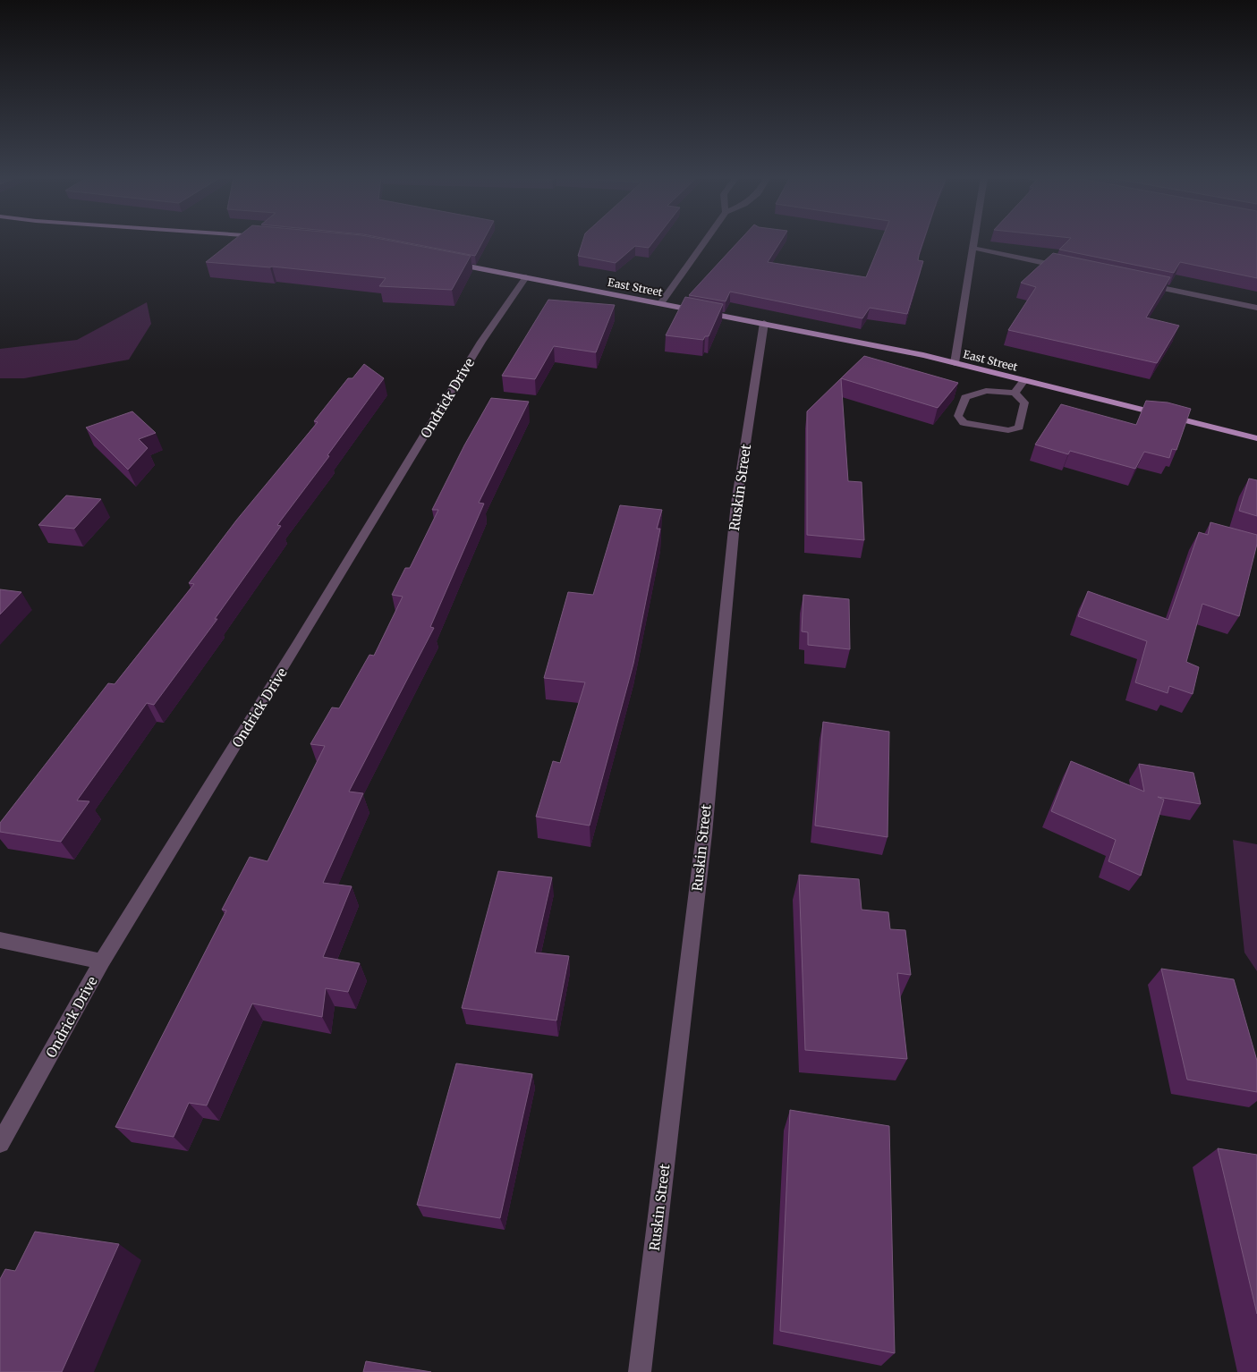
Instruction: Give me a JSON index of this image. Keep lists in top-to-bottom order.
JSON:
{
  "streets": {
    "main road": ["East Street"],
    "street": ["Ondrick Drive", "Ruskin Street"]
  },
  "crossings": [
    ["East Street", "Ondrick Drive"],
    ["East Street", "Ruskin Street"]
  ]
}
